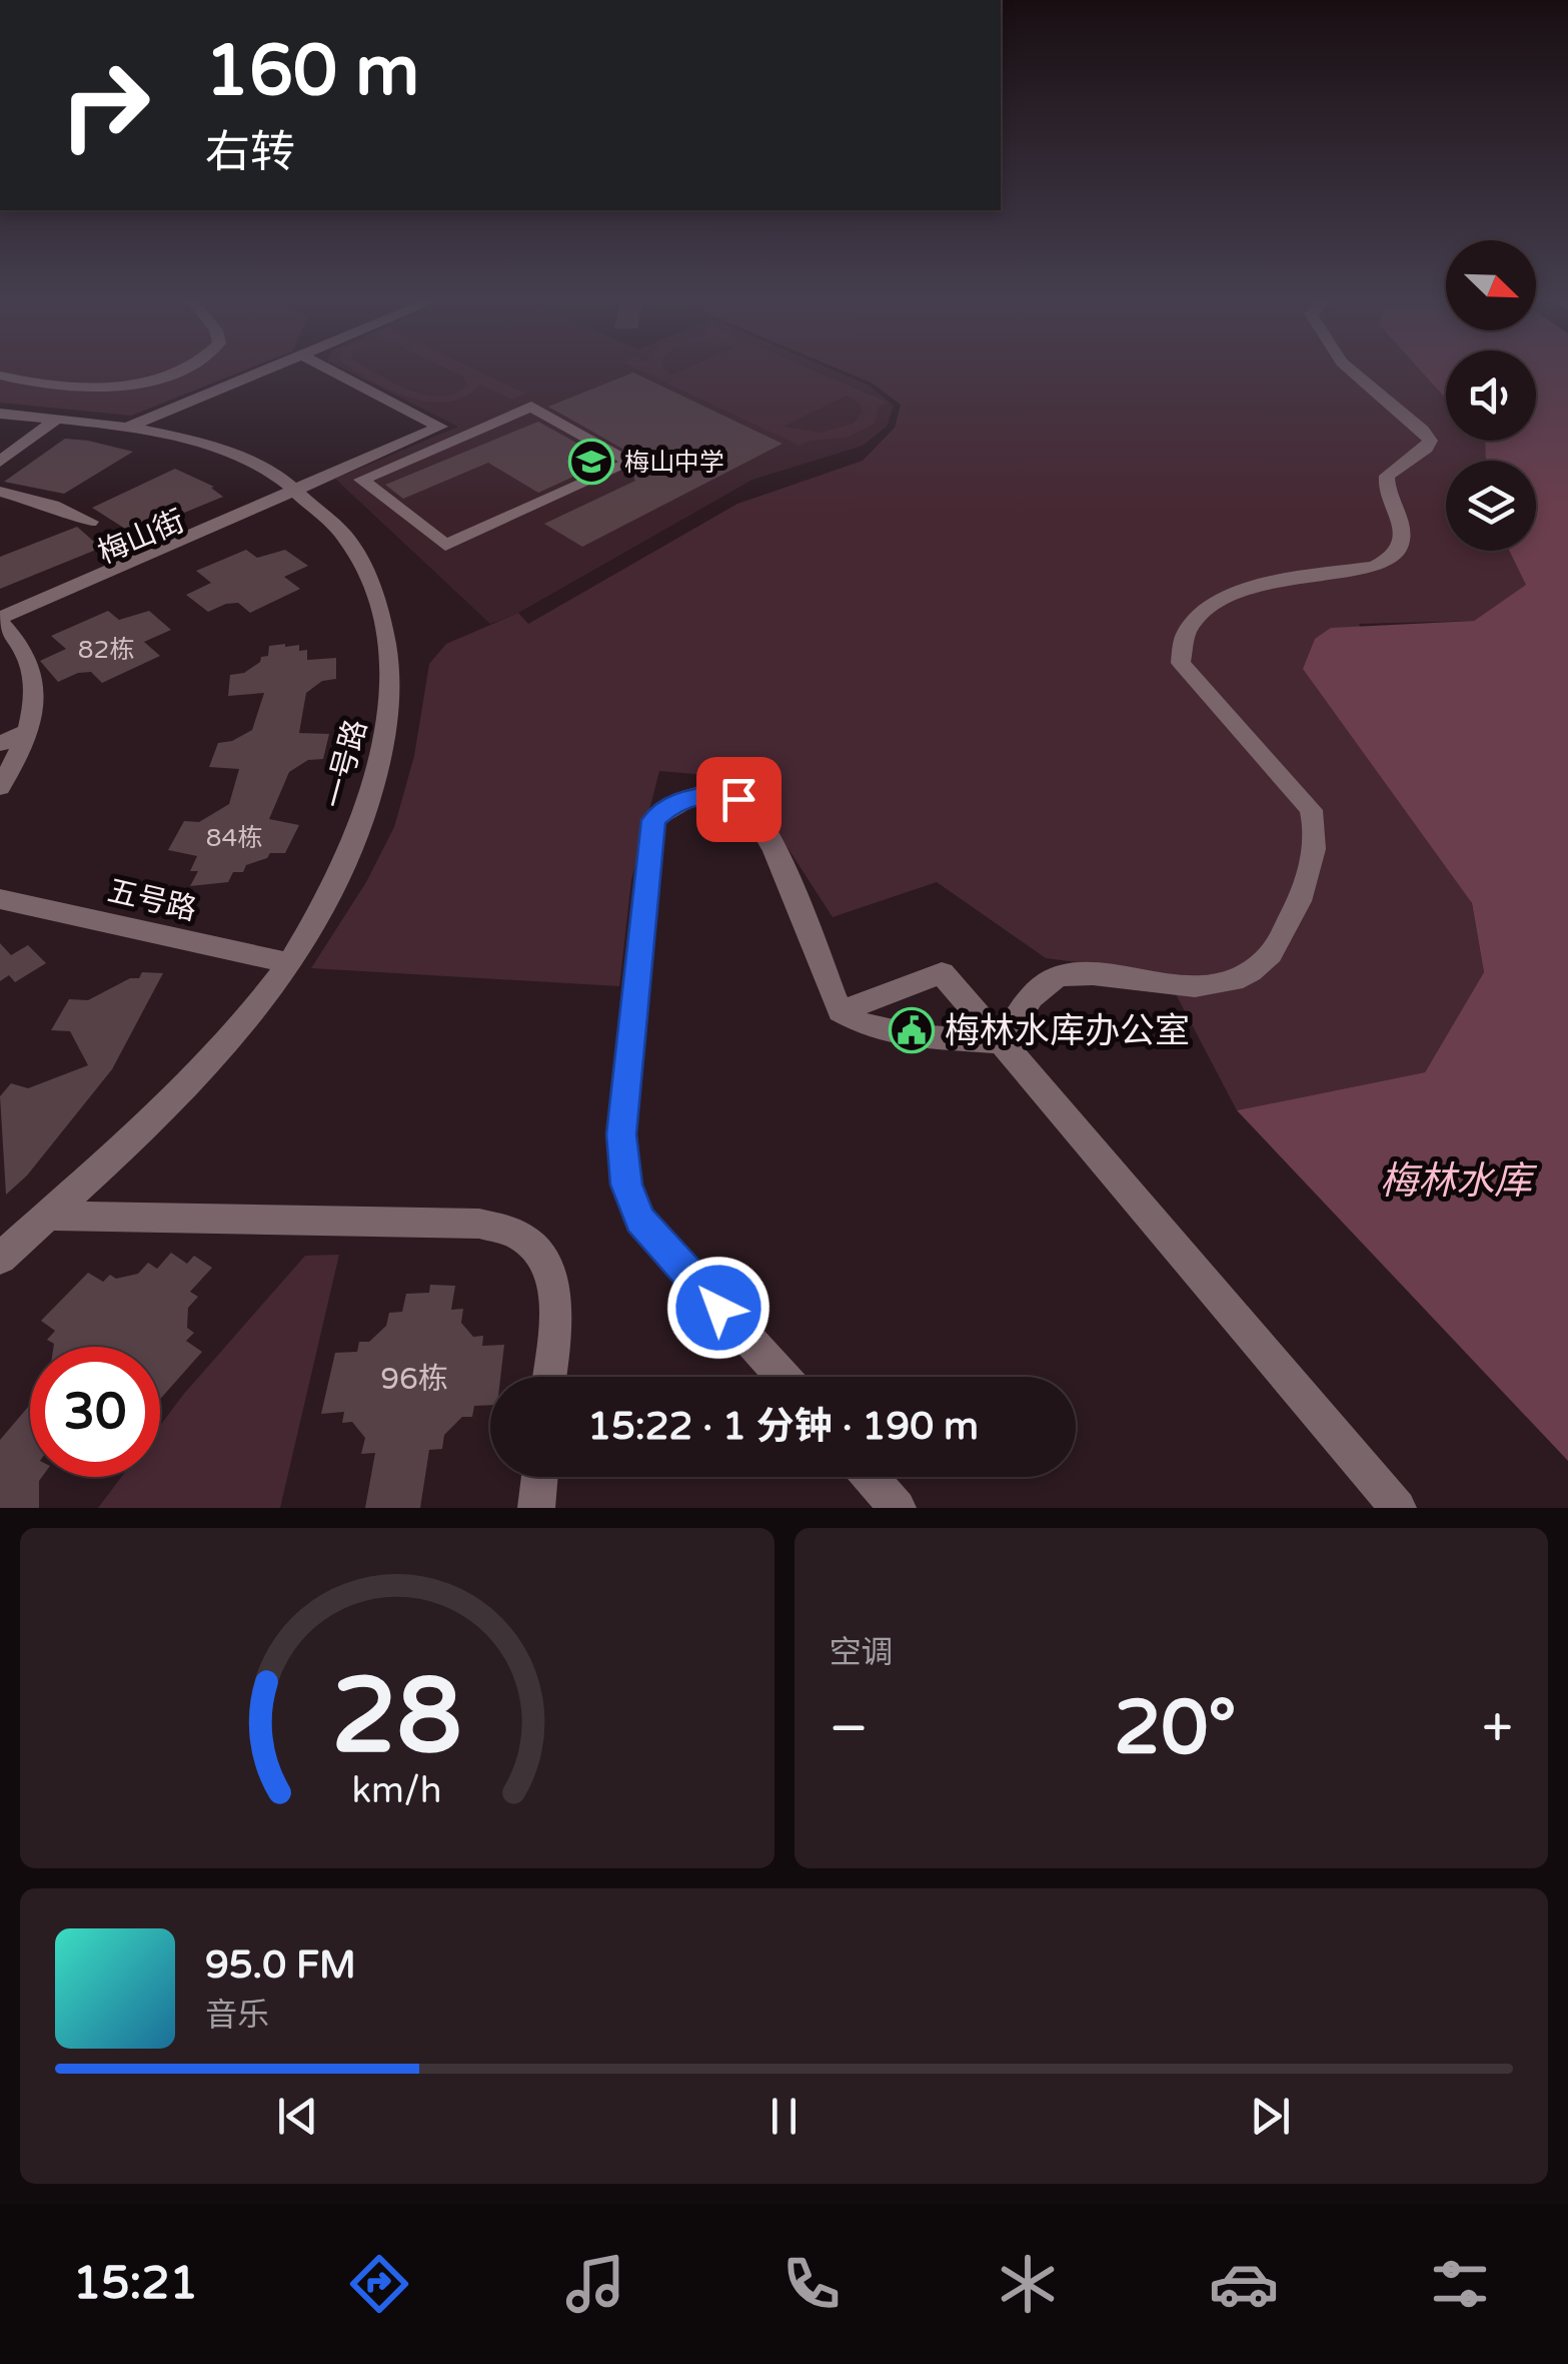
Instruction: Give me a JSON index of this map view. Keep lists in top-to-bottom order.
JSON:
{
  "streets": {
    "street": ["梅山街", "一号路", "五号路"]
  },
  "crossings": [
    ["梅山街", "一号路"],
    ["一号路", "五号路"]
  ],
  "water": ["梅林水库"],
  "places": {
    "school or university": ["梅山中学"],
    "public building": ["梅林水库办公室"]
  },
  "house_numbers": ["82栋", "84栋", "96栋"],
  "north": "bottom right",
  "page": {
    "turn": ["160 m", "右转"],
    "limit": "30",
    "trip": "15:22 · 1 分钟 · 190 m",
    "tile": "空调",
    "heat": ["−", "20°", "+"],
    "song": ["95.0 FM", "音乐"],
    "tabs": "15:21",
    "gauge": ["28", "km/h"]
  }
}
